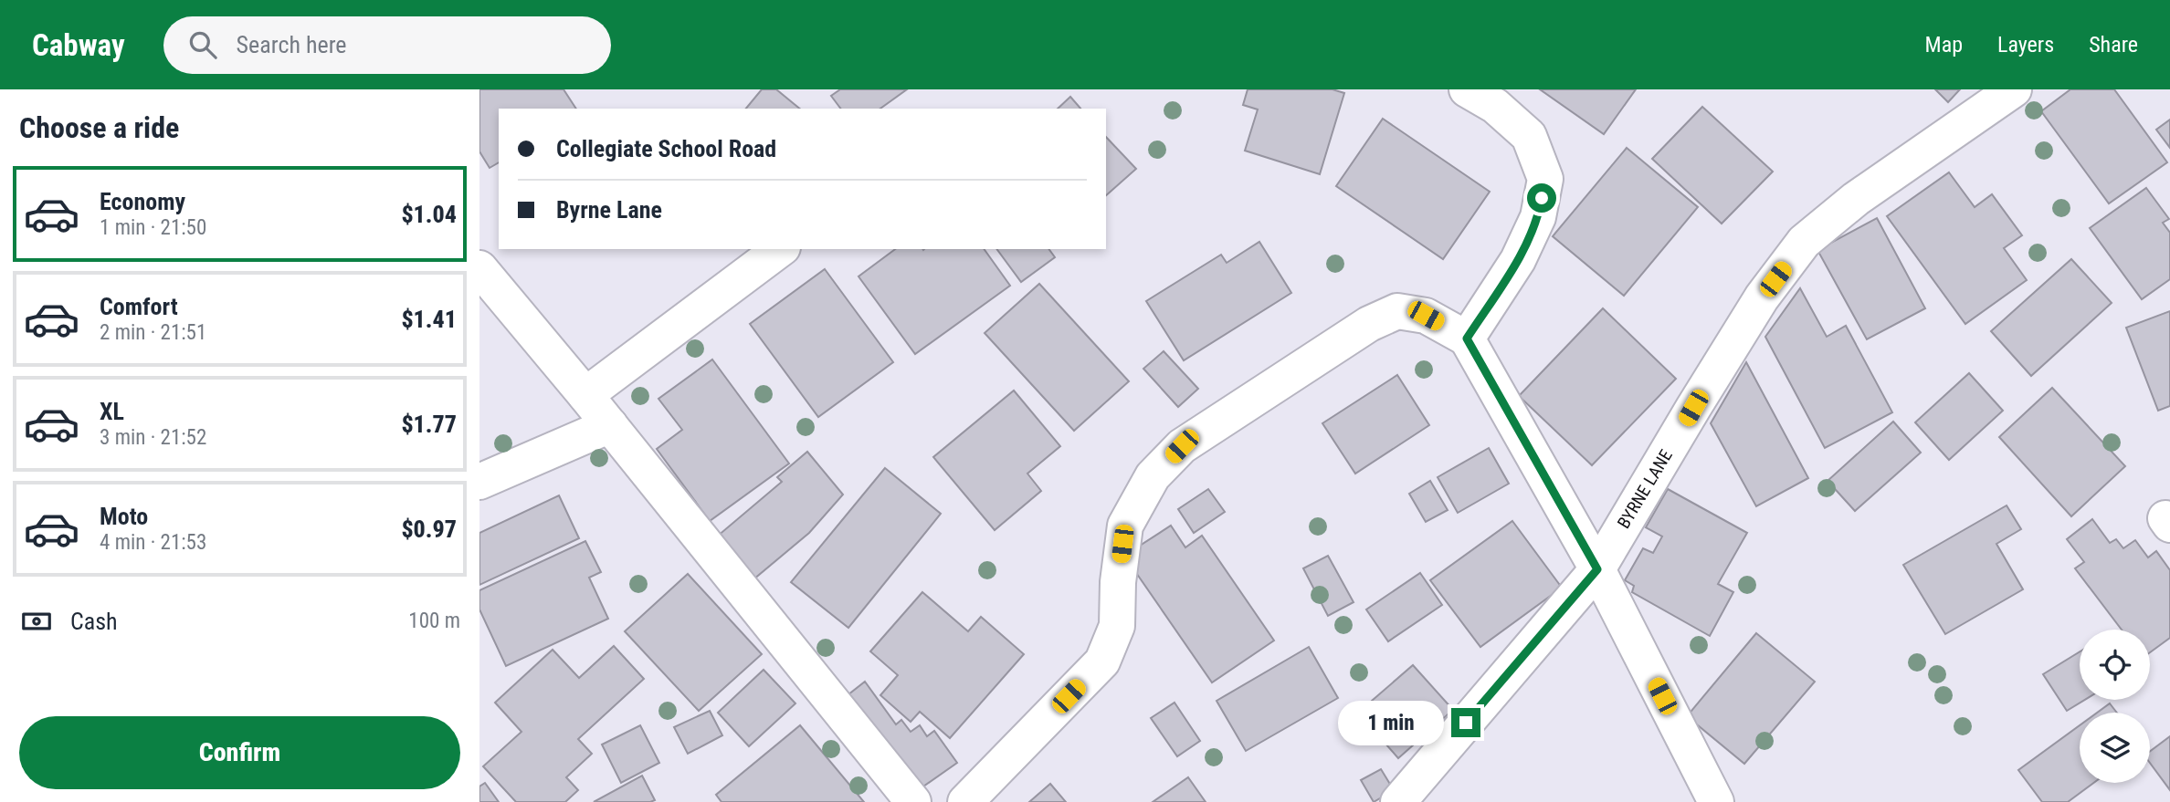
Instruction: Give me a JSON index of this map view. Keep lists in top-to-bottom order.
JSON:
{
  "streets": {
    "street": ["BYRNE LANE"]
  },
  "page": {
    "header": "Cabway",
    "search": "Search here",
    "nav": ["Map", "Layers", "Share"],
    "heading": "Choose a ride",
    "banner": ["Collegiate School Road", "Byrne Lane"],
    "list": [
      {
        "name": "Economy",
        "note": "1 min · 21:50",
        "value": "$1.04"
      },
      {
        "name": "Comfort",
        "note": "2 min · 21:51",
        "value": "$1.41"
      },
      {
        "name": "XL",
        "note": "3 min · 21:52",
        "value": "$1.77"
      },
      {
        "name": "Moto",
        "note": "4 min · 21:53",
        "value": "$0.97"
      }
    ],
    "pay": ["Cash", "100 m"],
    "bubble": "1 min",
    "buttons": "Confirm"
  }
}
